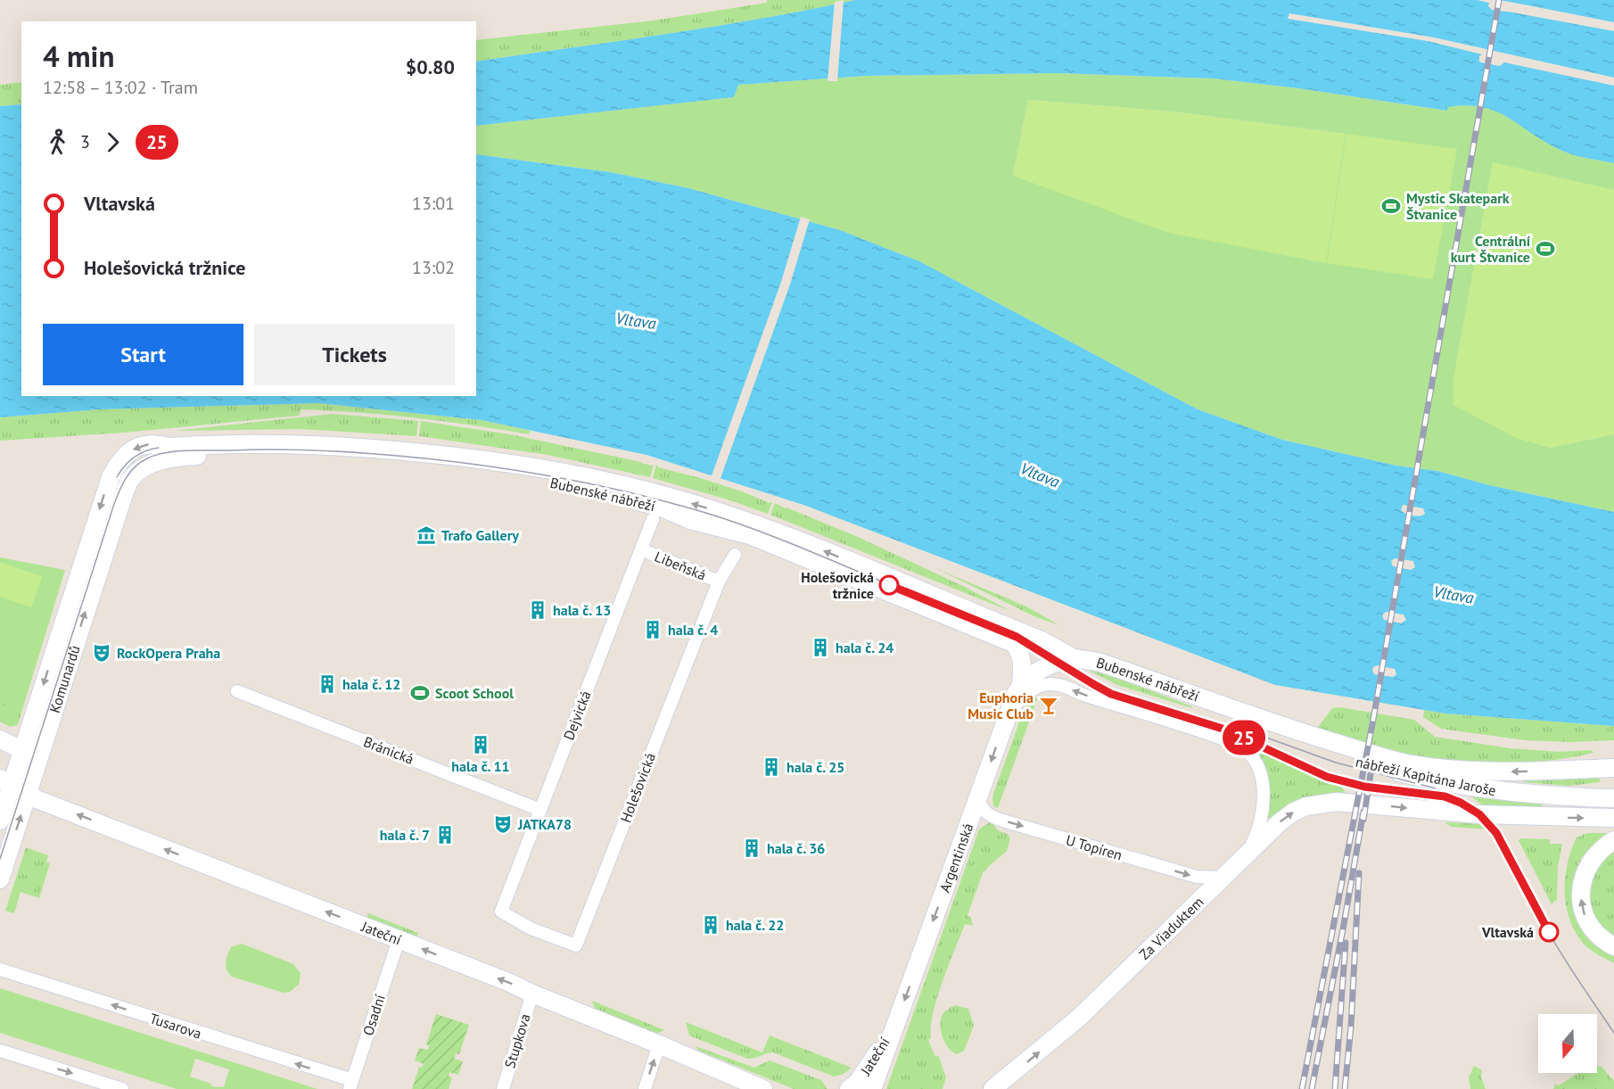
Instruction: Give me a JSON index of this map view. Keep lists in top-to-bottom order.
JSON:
{
  "streets": {
    "street": [
      "Bubenské nábřeží",
      "Libeňská",
      "Komunardů",
      "Dejvická",
      "Bránická",
      "nábřeží Kapitána Jaroše",
      "Holešovická",
      "U Topíren",
      "Argentinská",
      "Za Viaduktem",
      "Jateční",
      "Osadní",
      "Tusarova",
      "Stupkova"
    ]
  },
  "crossings": [
    ["Bubenské nábřeží", "Komunardů"],
    ["Bubenské nábřeží", "nábřeží Kapitána Jaroše"],
    ["Bubenské nábřeží", "Argentinská"],
    ["Libeňská", "Dejvická"],
    ["Libeňská", "Holešovická"],
    ["Komunardů", "Jateční"],
    ["Dejvická", "Bránická"],
    ["Dejvická", "Holešovická"],
    ["nábřeží Kapitána Jaroše", "Za Viaduktem"],
    ["U Topíren", "Argentinská"],
    ["U Topíren", "Za Viaduktem"],
    ["Argentinská", "Jateční"],
    ["Jateční", "Osadní"],
    ["Jateční", "Stupkova"],
    ["Osadní", "Tusarova"]
  ],
  "one_way": [
    "U Topíren",
    "Argentinská",
    "Za Viaduktem",
    "Jateční"
  ],
  "water": ["Vltava"],
  "places": {
    "sports": ["Mystic Skatepark Štvanice", "Centrální kurt Štvanice", "Scoot School"],
    "museum": ["Trafo Gallery"],
    "other": ["Holešovická tržnice", "Vltavská"],
    "building": [
      "hala č. 13",
      "hala č. 4",
      "hala č. 24",
      "hala č. 12",
      "hala č. 11",
      "hala č. 25",
      "hala č. 7",
      "hala č. 36",
      "hala č. 22"
    ],
    "theatre": ["RockOpera Praha", "JATKA78"],
    "bar": ["Euphoria Music Club"]
  },
  "lines": ["tram line 25"],
  "north": "bottom",
  "page": {
    "on_map": "25",
    "heading": ["4 min", "12:58 – 13:02 · Tram", "$0.80"],
    "legs": ["3", "25"],
    "list": [
      {
        "name": "Vltavská",
        "value": "13:01"
      },
      {
        "name": "Holešovická tržnice",
        "value": "13:02"
      }
    ],
    "buttons": ["Start", "Tickets"]
  }
}
